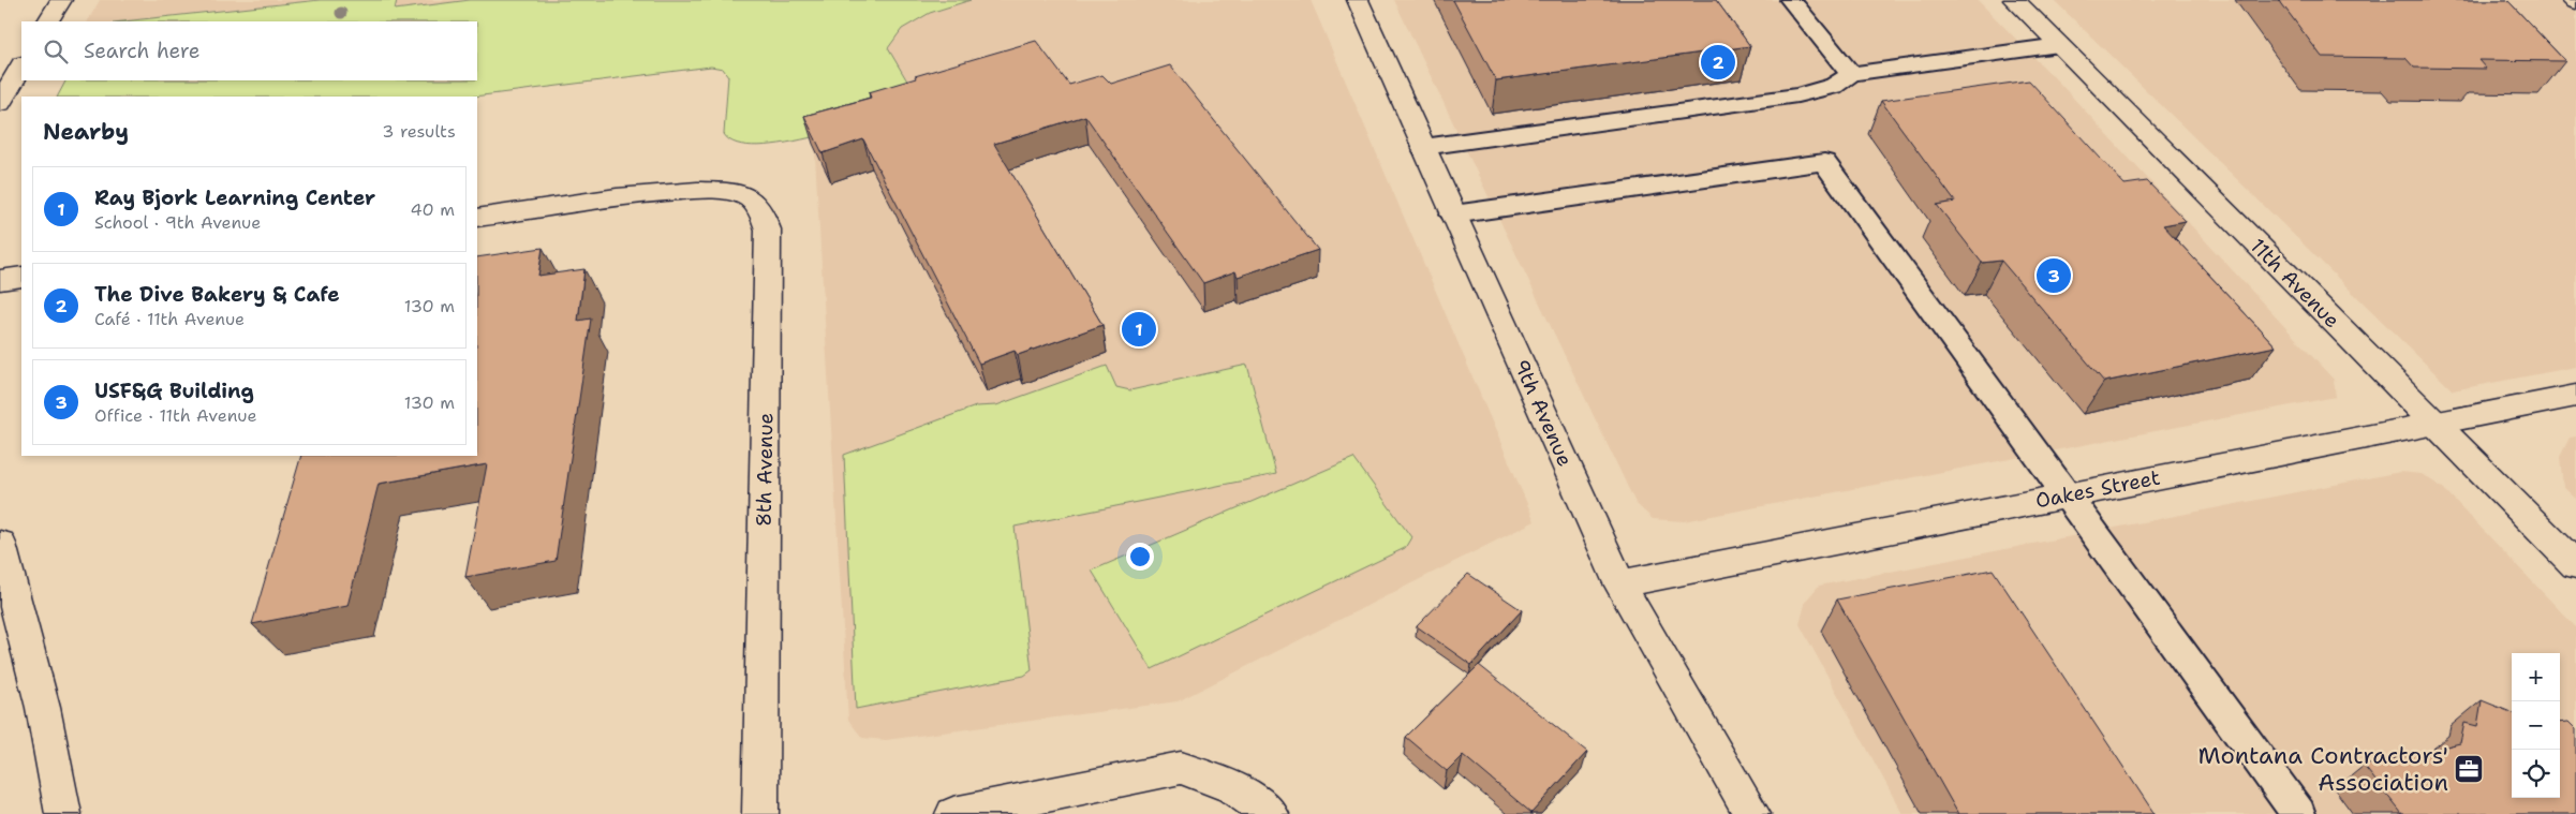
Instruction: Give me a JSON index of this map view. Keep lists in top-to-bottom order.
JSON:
{
  "streets": {
    "main road": [
      "11th Avenue",
      "9th Avenue",
      "8th Avenue",
      "Oakes Street"
    ]
  },
  "crossings": [
    ["11th Avenue", "Oakes Street"],
    ["9th Avenue", "Oakes Street"]
  ],
  "places": {
    "office": ["Montana Contractors' Association"]
  },
  "page": {
    "search": "Search here",
    "pins": ["2", "3", "1"],
    "heading": ["Nearby", "3 results"],
    "list": [
      {
        "mark": "1",
        "name": "Ray Bjork Learning Center",
        "note": "School · 9th Avenue",
        "value": "40 m"
      },
      {
        "mark": "2",
        "name": "The Dive Bakery & Cafe",
        "note": "Café · 11th Avenue",
        "value": "130 m"
      },
      {
        "mark": "3",
        "name": "USF&G Building",
        "note": "Office · 11th Avenue",
        "value": "130 m"
      }
    ],
    "map_buttons": ["+", "−"]
  }
}
